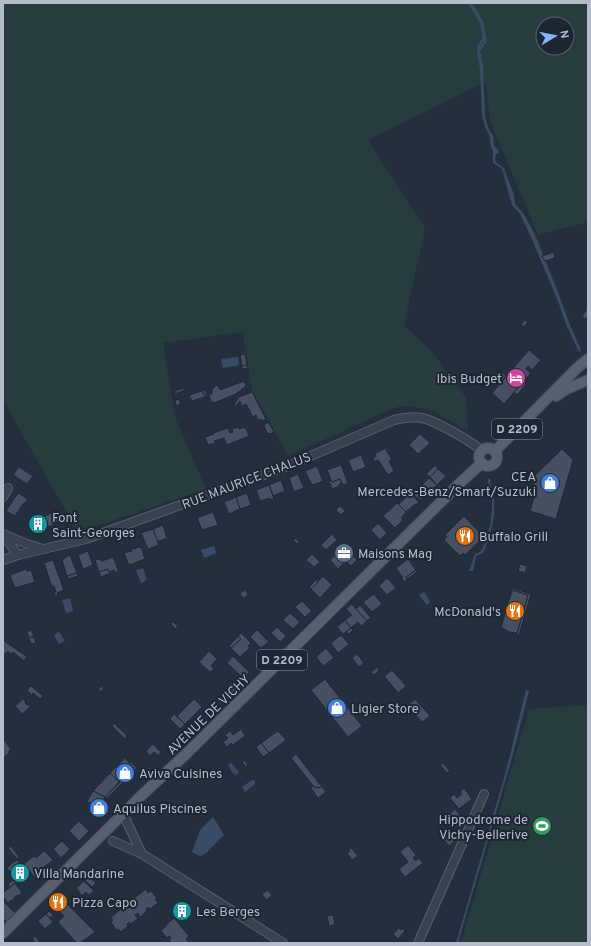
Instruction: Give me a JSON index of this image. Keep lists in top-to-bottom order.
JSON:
{
  "streets": {
    "main road": ["D 2209", "AVENUE DE VICHY"],
    "street": ["RUE MAURICE CHALUS"]
  },
  "crossings": [
    ["D 2209", "RUE MAURICE CHALUS"],
    ["D 2209", "AVENUE DE VICHY"],
    ["RUE MAURICE CHALUS", "AVENUE DE VICHY"]
  ],
  "places": {
    "hotel": ["Ibis Budget"],
    "shop": [
      "CEA Mercedes-Benz/Smart/Suzuki",
      "Ligier Store",
      "Aviva Cuisines",
      "Aquilus Piscines"
    ],
    "building": ["Font Saint-Georges", "Villa Mandarine", "Les Berges"],
    "restaurant": ["Buffalo Grill", "McDonald's", "Pizza Capo"],
    "office": ["Maisons Mag"],
    "sports": ["Hippodrome de Vichy-Bellerive"]
  },
  "north": "right"
}
